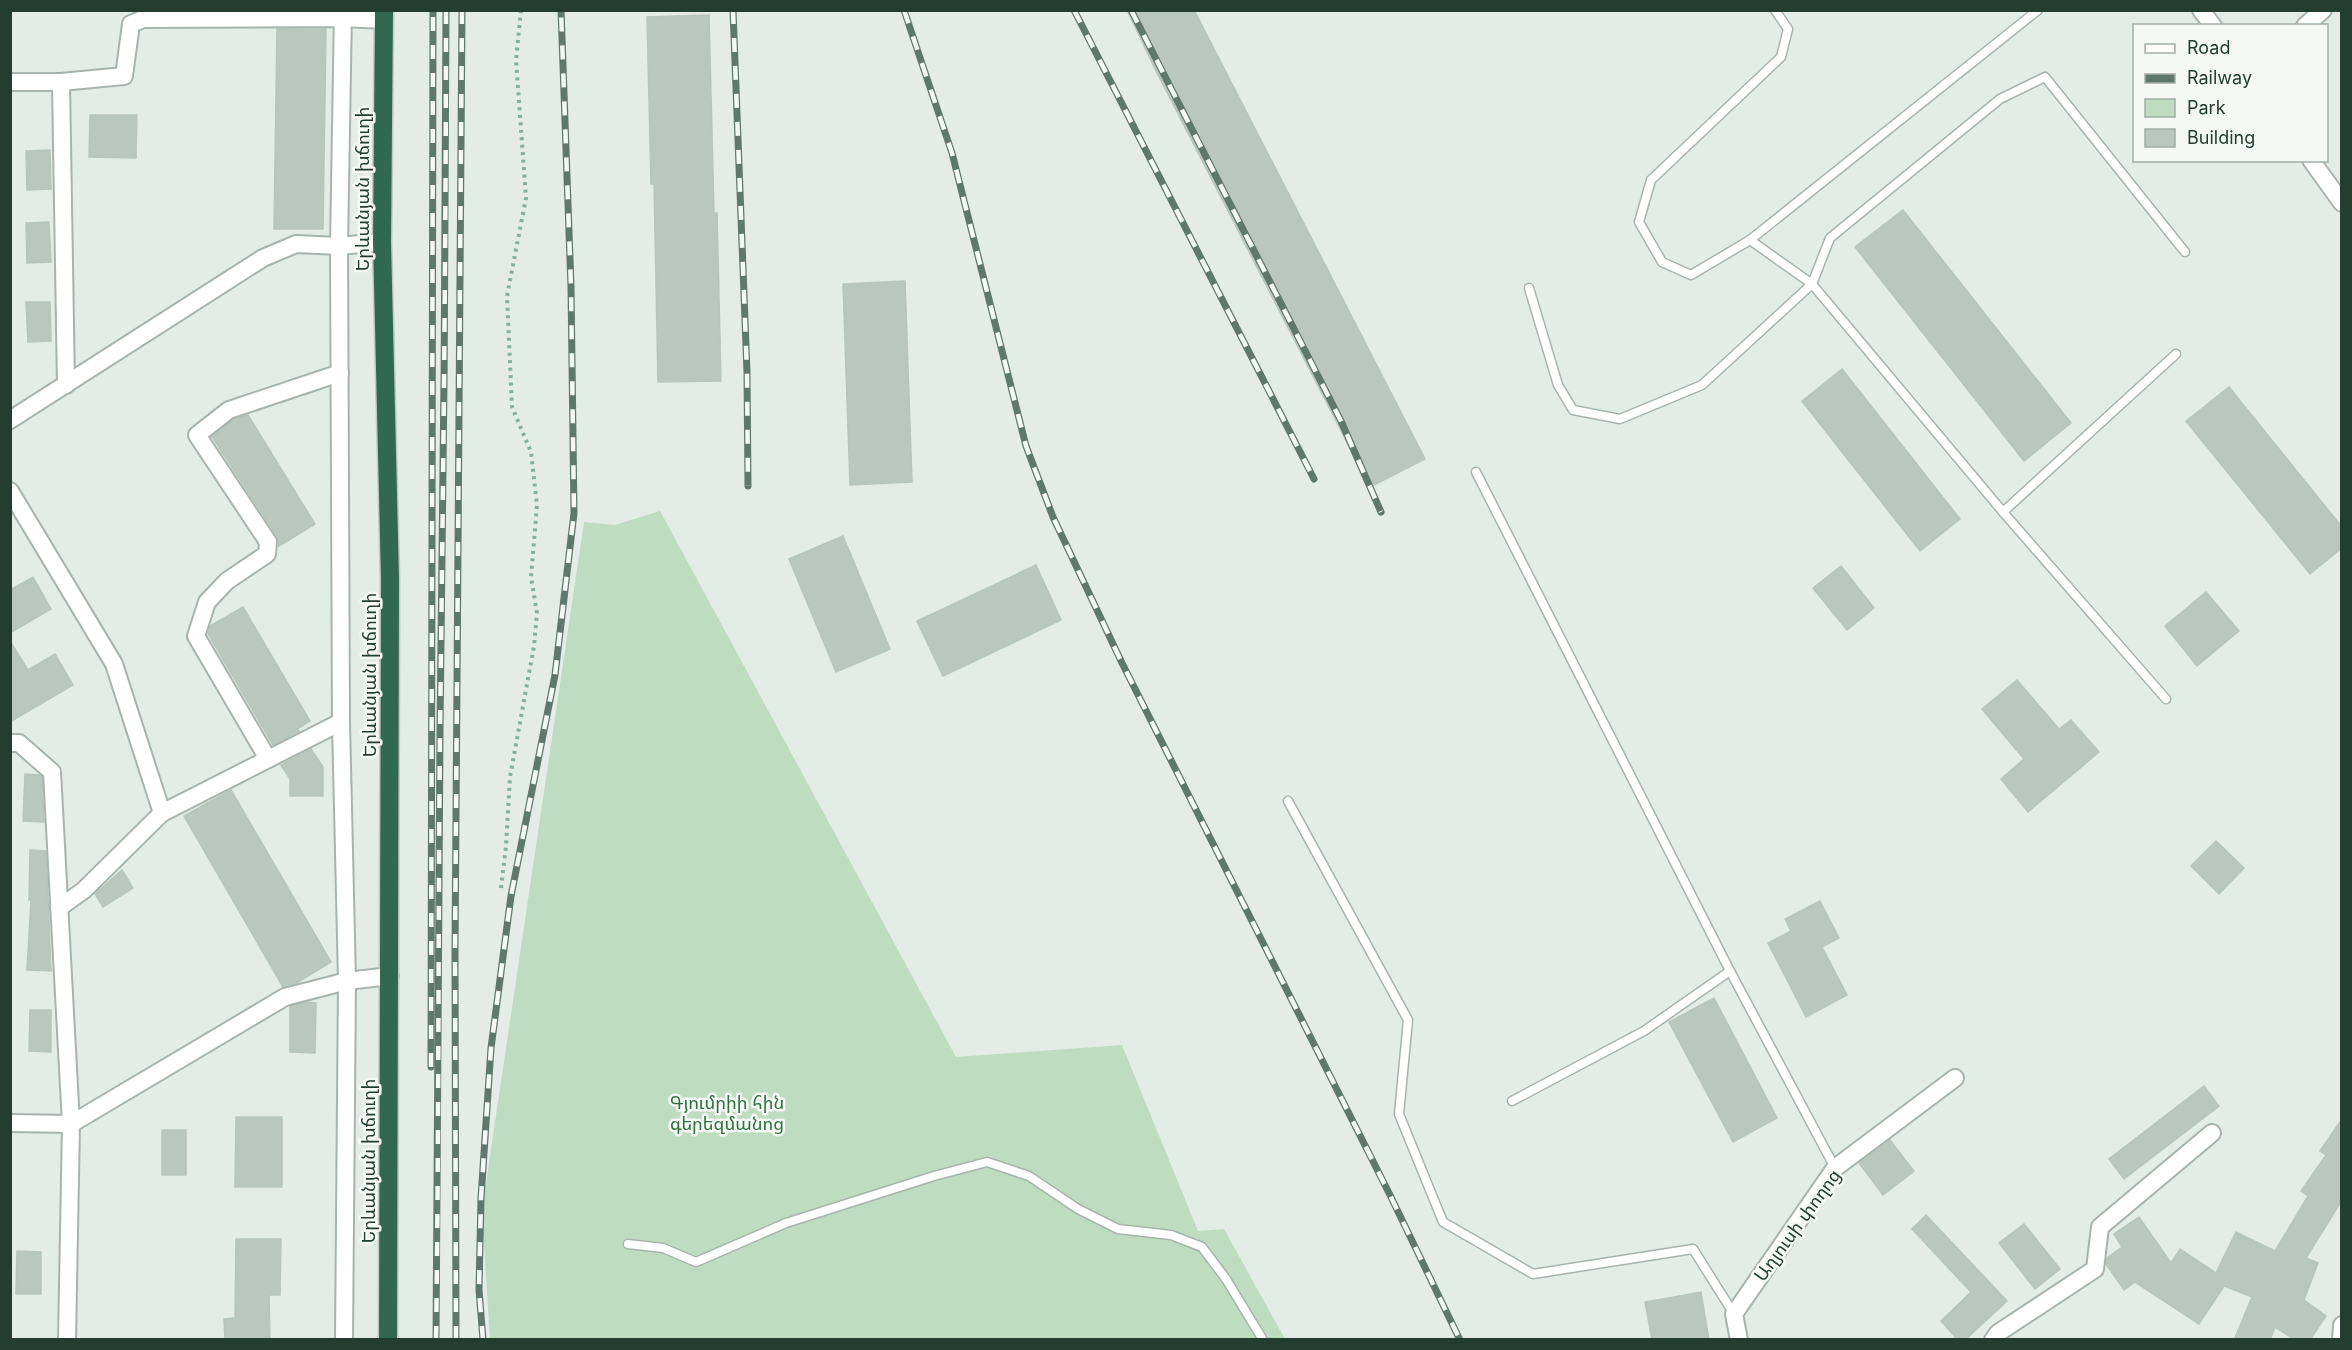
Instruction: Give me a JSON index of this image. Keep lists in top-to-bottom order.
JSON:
{
  "streets": {
    "highway": ["Երևանյան խճուղի"],
    "street": ["Աղյուսի փողոց"]
  },
  "parks": ["Գյումրիի հին գերեզմանոց"],
  "legend": [
    "Road",
    "Railway",
    "Park",
    "Building"
  ]
}
